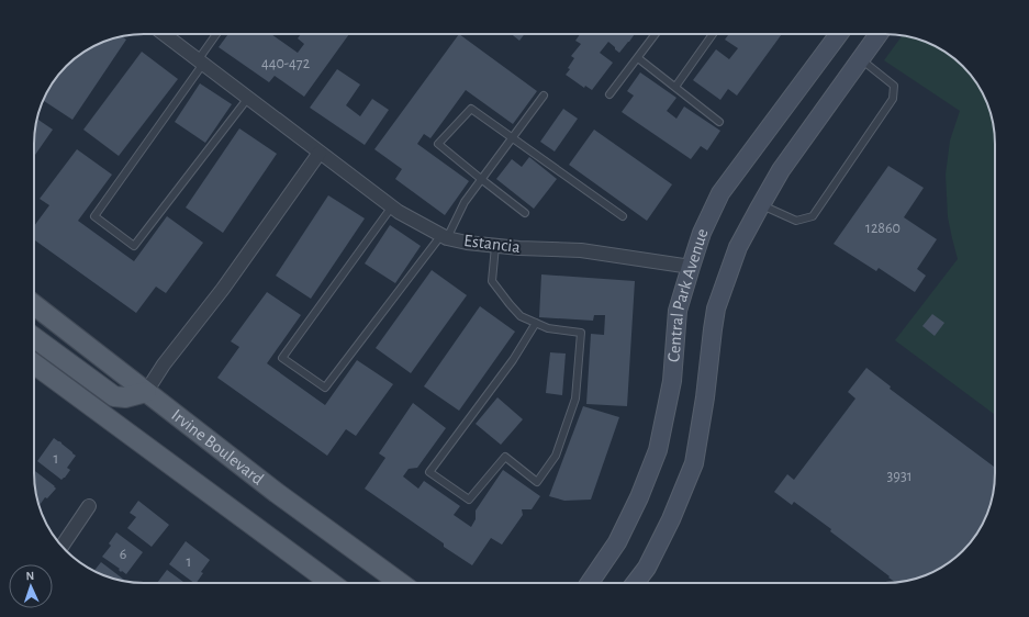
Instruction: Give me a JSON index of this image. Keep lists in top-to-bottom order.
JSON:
{
  "streets": {
    "main road": ["Irvine Boulevard"],
    "street": ["Estancia", "Central Park Avenue"]
  },
  "crossings": [
    ["Estancia", "Central Park Avenue"]
  ],
  "house_numbers": [
    "440-472",
    "12860",
    "1",
    "3931",
    "6",
    "1"
  ],
  "north": "top"
}
